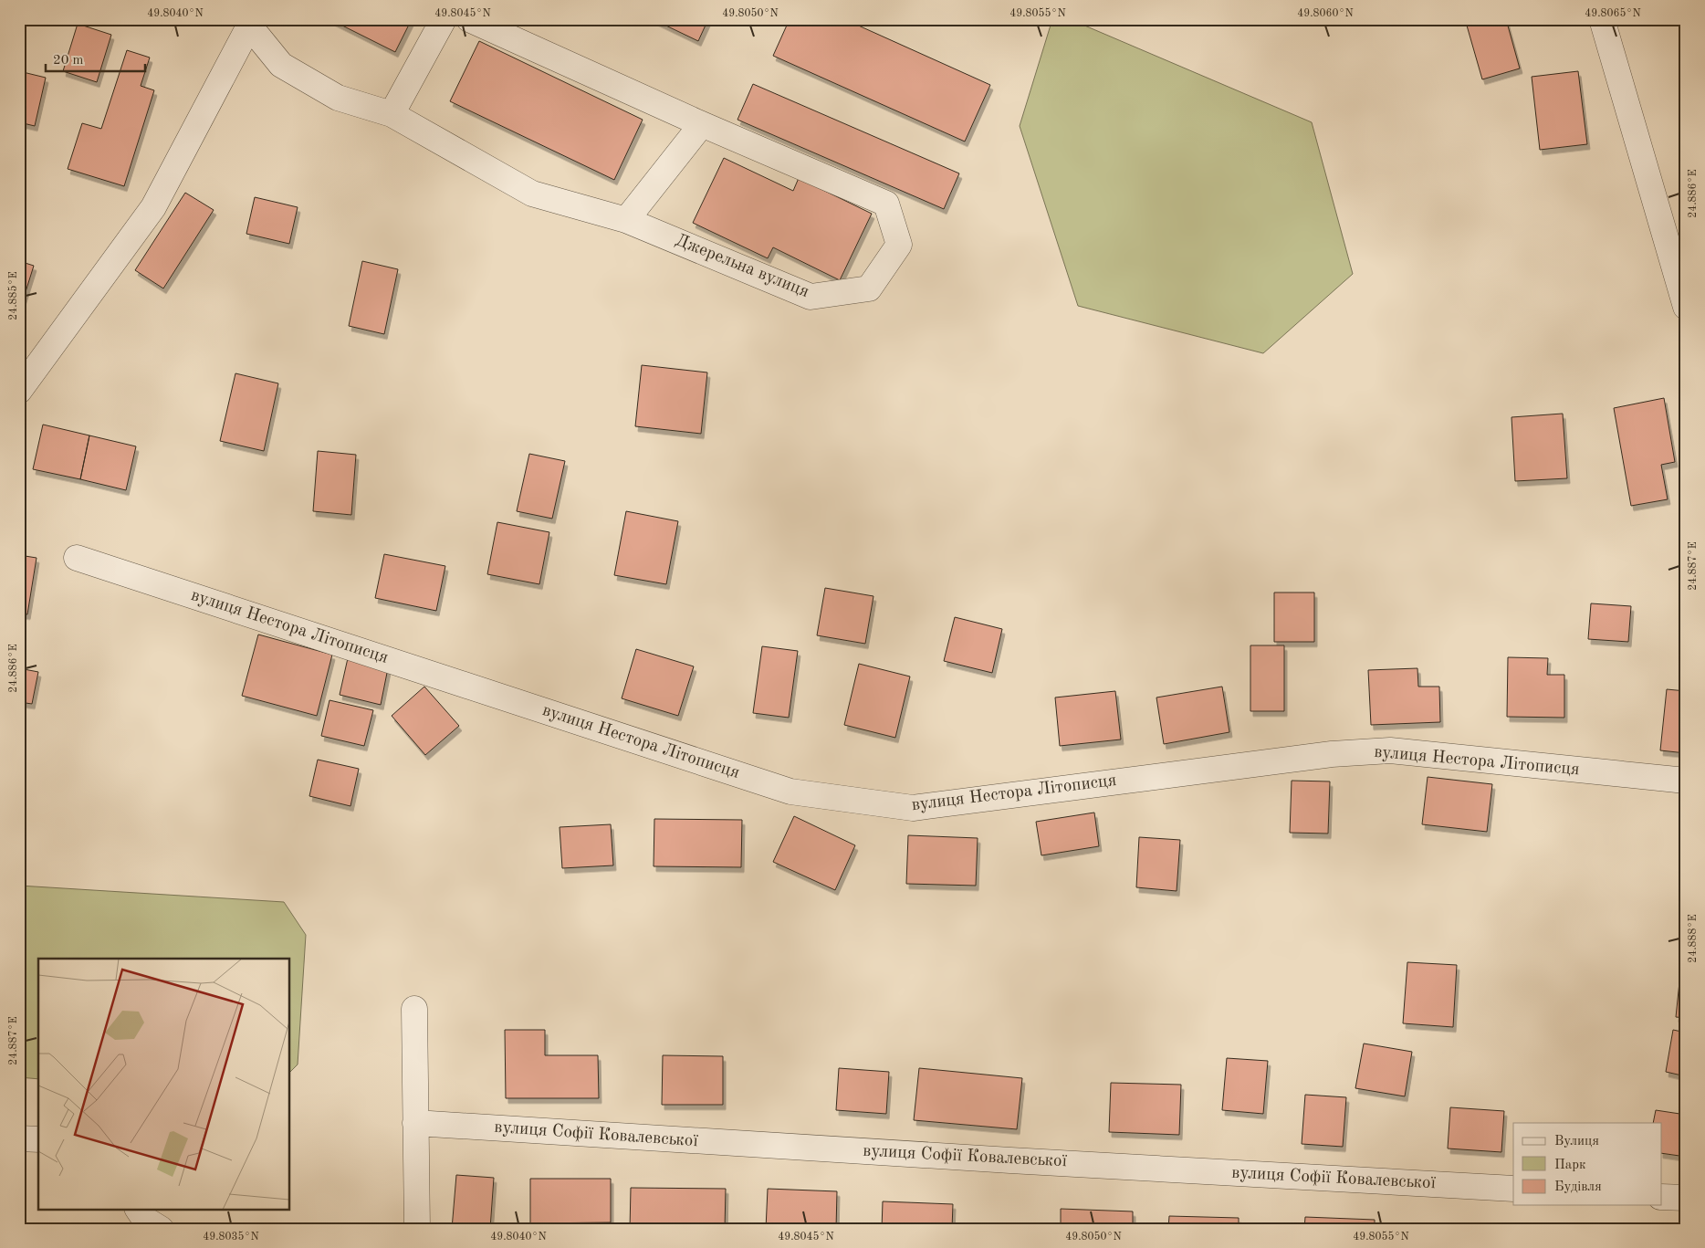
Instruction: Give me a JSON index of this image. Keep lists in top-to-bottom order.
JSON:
{
  "streets": {
    "street": ["Джерельна вулиця", "вулиця Нестора Літописця", "вулиця Софії Ковалевської"]
  },
  "legend": ["Вулиця", "Парк", "Будівля"],
  "scale_bar": "20 m",
  "coordinates": [
    "49.8040°N",
    "49.8045°N",
    "49.8050°N",
    "49.8055°N",
    "49.8060°N",
    "49.8065°N",
    "24.886°E",
    "24.885°E",
    "24.887°E",
    "24.888°E",
    "49.8035°N"
  ]
}
